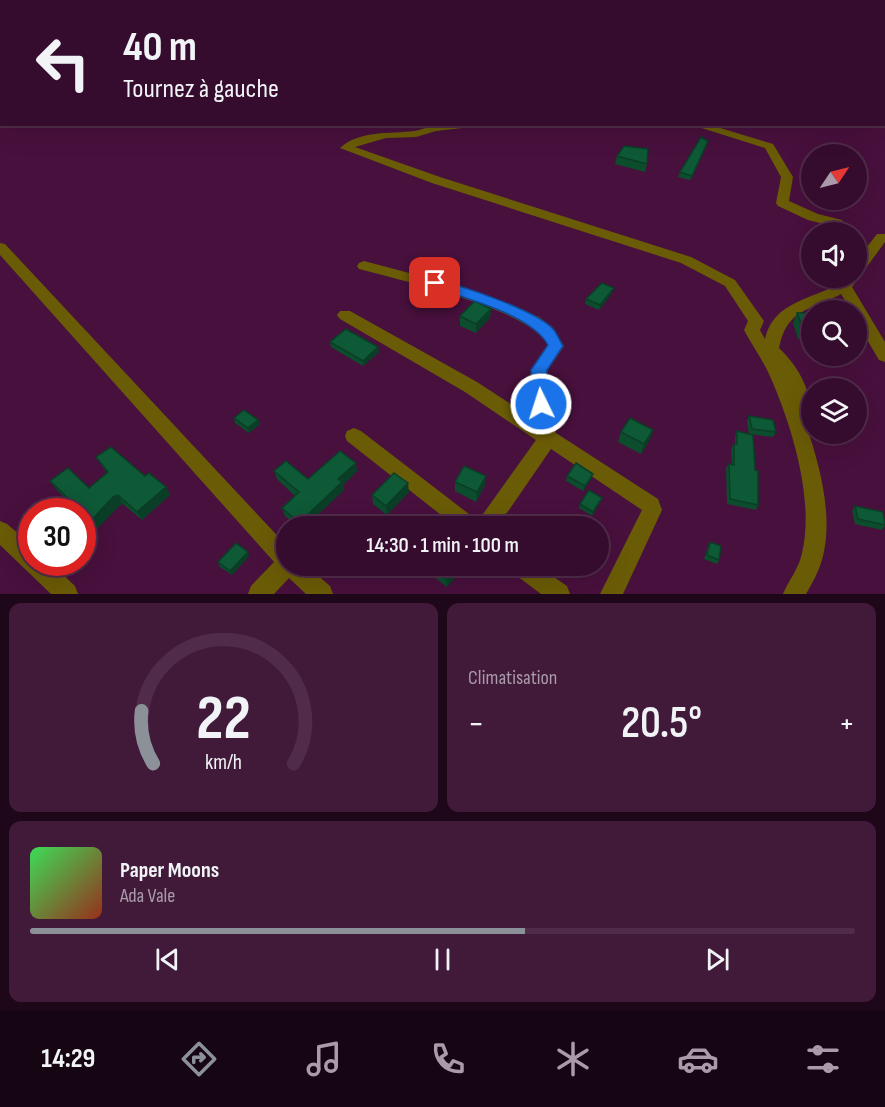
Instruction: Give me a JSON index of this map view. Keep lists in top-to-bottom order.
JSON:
{
  "north": "top right",
  "page": {
    "turn": ["40 m", "Tournez à gauche"],
    "limit": "30",
    "trip": "14:30 · 1 min · 100 m",
    "tile": "Climatisation",
    "heat": ["−", "20.5°", "+"],
    "song": ["Paper Moons", "Ada Vale"],
    "tabs": "14:29",
    "gauge": ["22", "km/h"]
  }
}
